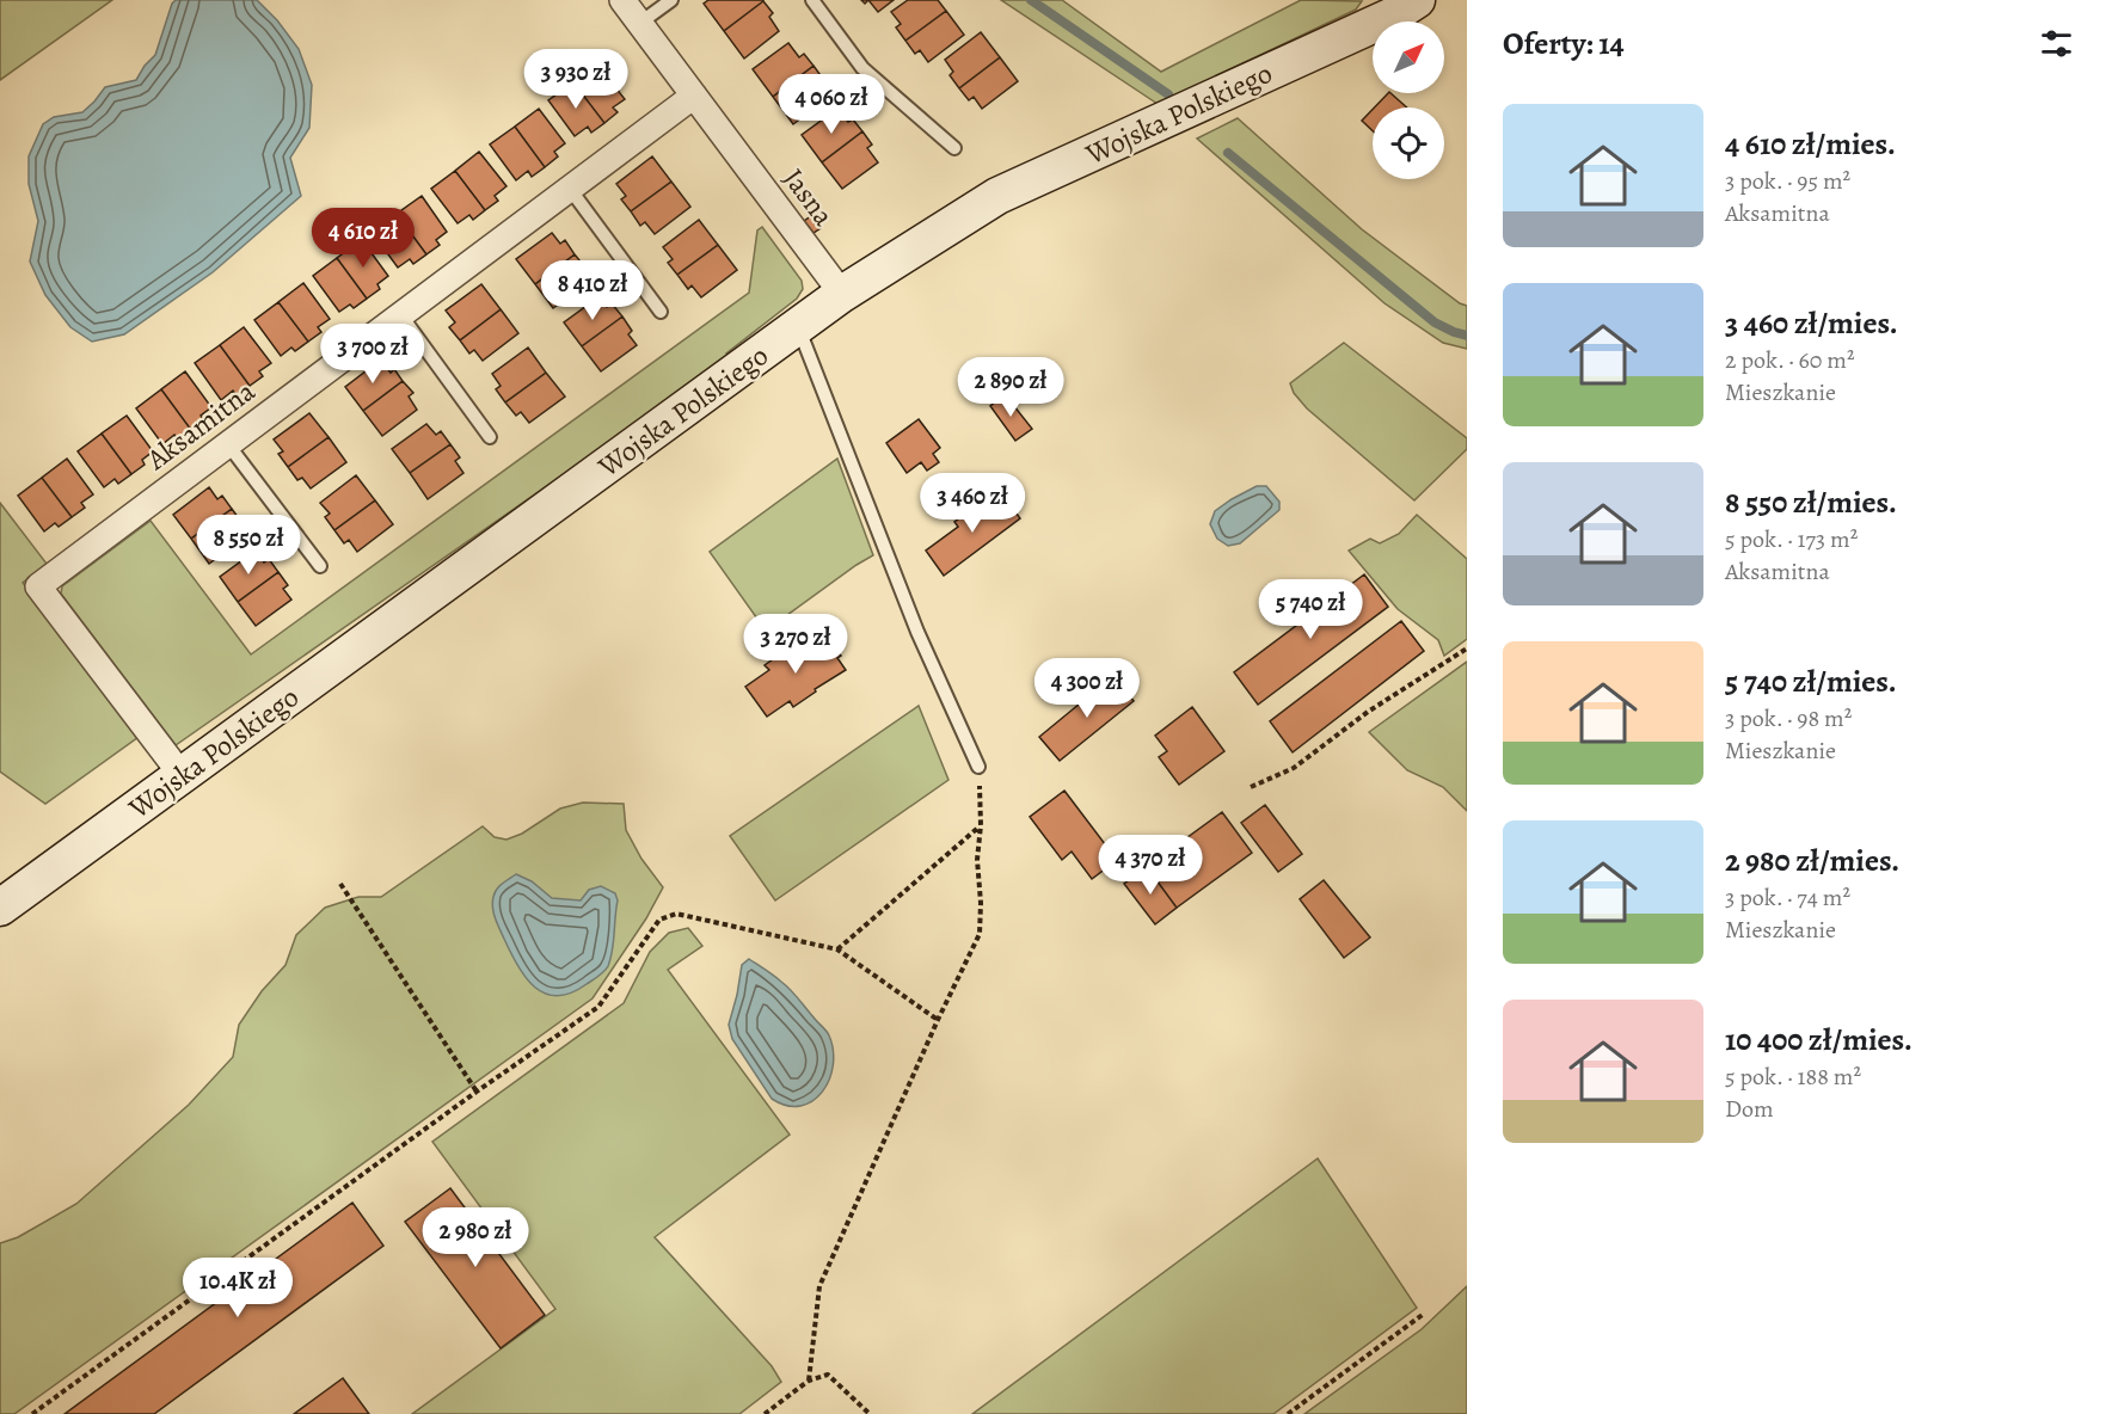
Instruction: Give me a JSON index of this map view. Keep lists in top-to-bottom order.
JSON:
{
  "streets": {
    "street": ["Wojska Polskiego", "Jasna", "Aksamitna"]
  },
  "crossings": [
    ["Wojska Polskiego", "Jasna"],
    ["Wojska Polskiego", "Aksamitna"],
    ["Jasna", "Aksamitna"]
  ],
  "north": "top right",
  "page": {
    "heading": "Oferty: 14",
    "price": [
      "3 930 zł",
      "4 060 zł",
      "4 610 zł",
      "8 410 zł",
      "3 700 zł",
      "2 890 zł",
      "3 460 zł",
      "8 550 zł",
      "5 740 zł",
      "3 270 zł",
      "4 300 zł",
      "4 370 zł",
      "2 980 zł",
      "10.4K zł"
    ],
    "list": [
      {
        "name": "4 610 zł/mies.",
        "note": "3 pok. · 95 m² · Aksamitna"
      },
      {
        "name": "3 460 zł/mies.",
        "note": "2 pok. · 60 m² · Mieszkanie"
      },
      {
        "name": "8 550 zł/mies.",
        "note": "5 pok. · 173 m² · Aksamitna"
      },
      {
        "name": "5 740 zł/mies.",
        "note": "3 pok. · 98 m² · Mieszkanie"
      },
      {
        "name": "2 980 zł/mies.",
        "note": "3 pok. · 74 m² · Mieszkanie"
      },
      {
        "name": "10 400 zł/mies.",
        "note": "5 pok. · 188 m² · Dom"
      }
    ]
  }
}
